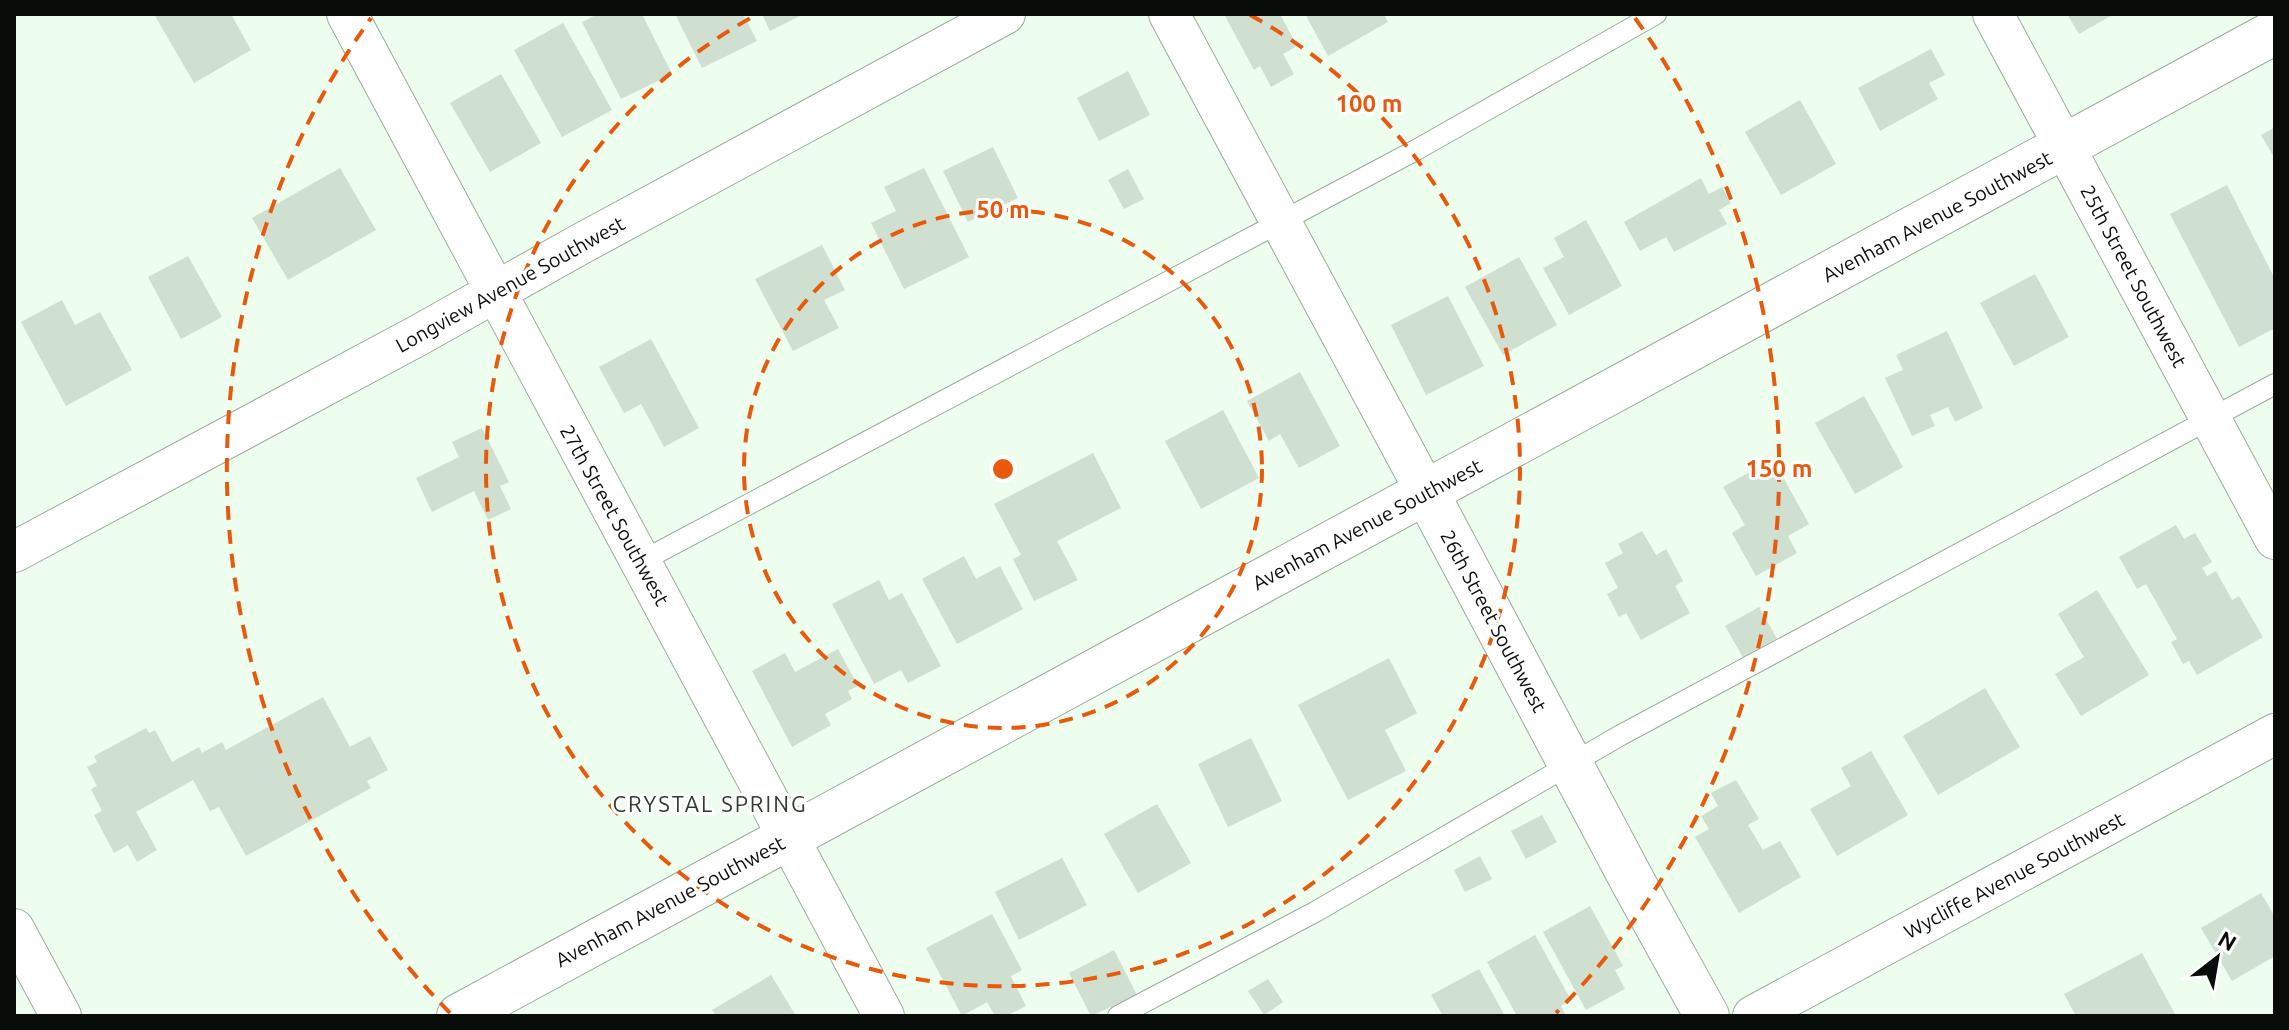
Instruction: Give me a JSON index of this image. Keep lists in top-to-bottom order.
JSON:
{
  "streets": {
    "street": [
      "Avenham Avenue Southwest",
      "25th Street Southwest",
      "Longview Avenue Southwest",
      "27th Street Southwest",
      "26th Street Southwest",
      "Wycliffe Avenue Southwest"
    ]
  },
  "crossings": [
    ["Avenham Avenue Southwest", "25th Street Southwest"],
    ["Avenham Avenue Southwest", "27th Street Southwest"],
    ["Avenham Avenue Southwest", "26th Street Southwest"],
    ["Longview Avenue Southwest", "27th Street Southwest"]
  ],
  "districts": ["CRYSTAL SPRING"],
  "north": "top right",
  "rings": ["100 m", "50 m", "150 m"]
}
